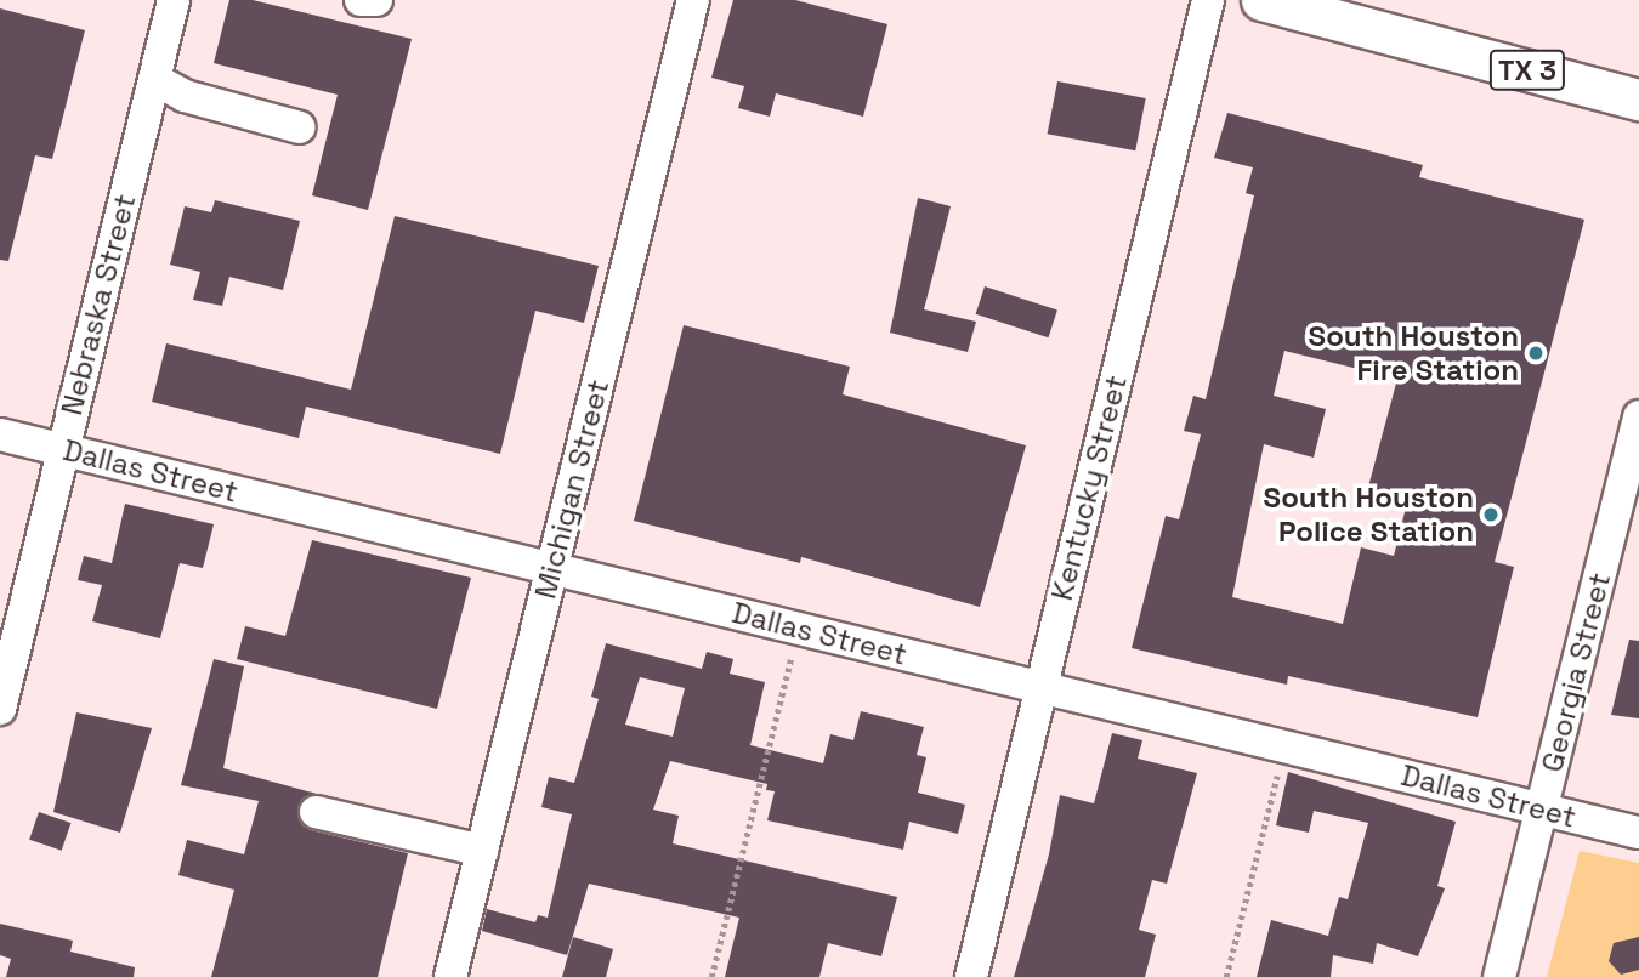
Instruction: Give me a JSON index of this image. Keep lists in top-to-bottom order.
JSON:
{
  "streets": {
    "main road": ["TX 3"],
    "street": [
      "Nebraska Street",
      "Dallas Street",
      "Kentucky Street",
      "Michigan Street",
      "Georgia Street"
    ]
  },
  "crossings": [
    ["Nebraska Street", "Dallas Street"],
    ["Dallas Street", "Kentucky Street"],
    ["Dallas Street", "Michigan Street"],
    ["Dallas Street", "Georgia Street"]
  ],
  "places": ["South Houston Fire Station", "South Houston Police Station"]
}
